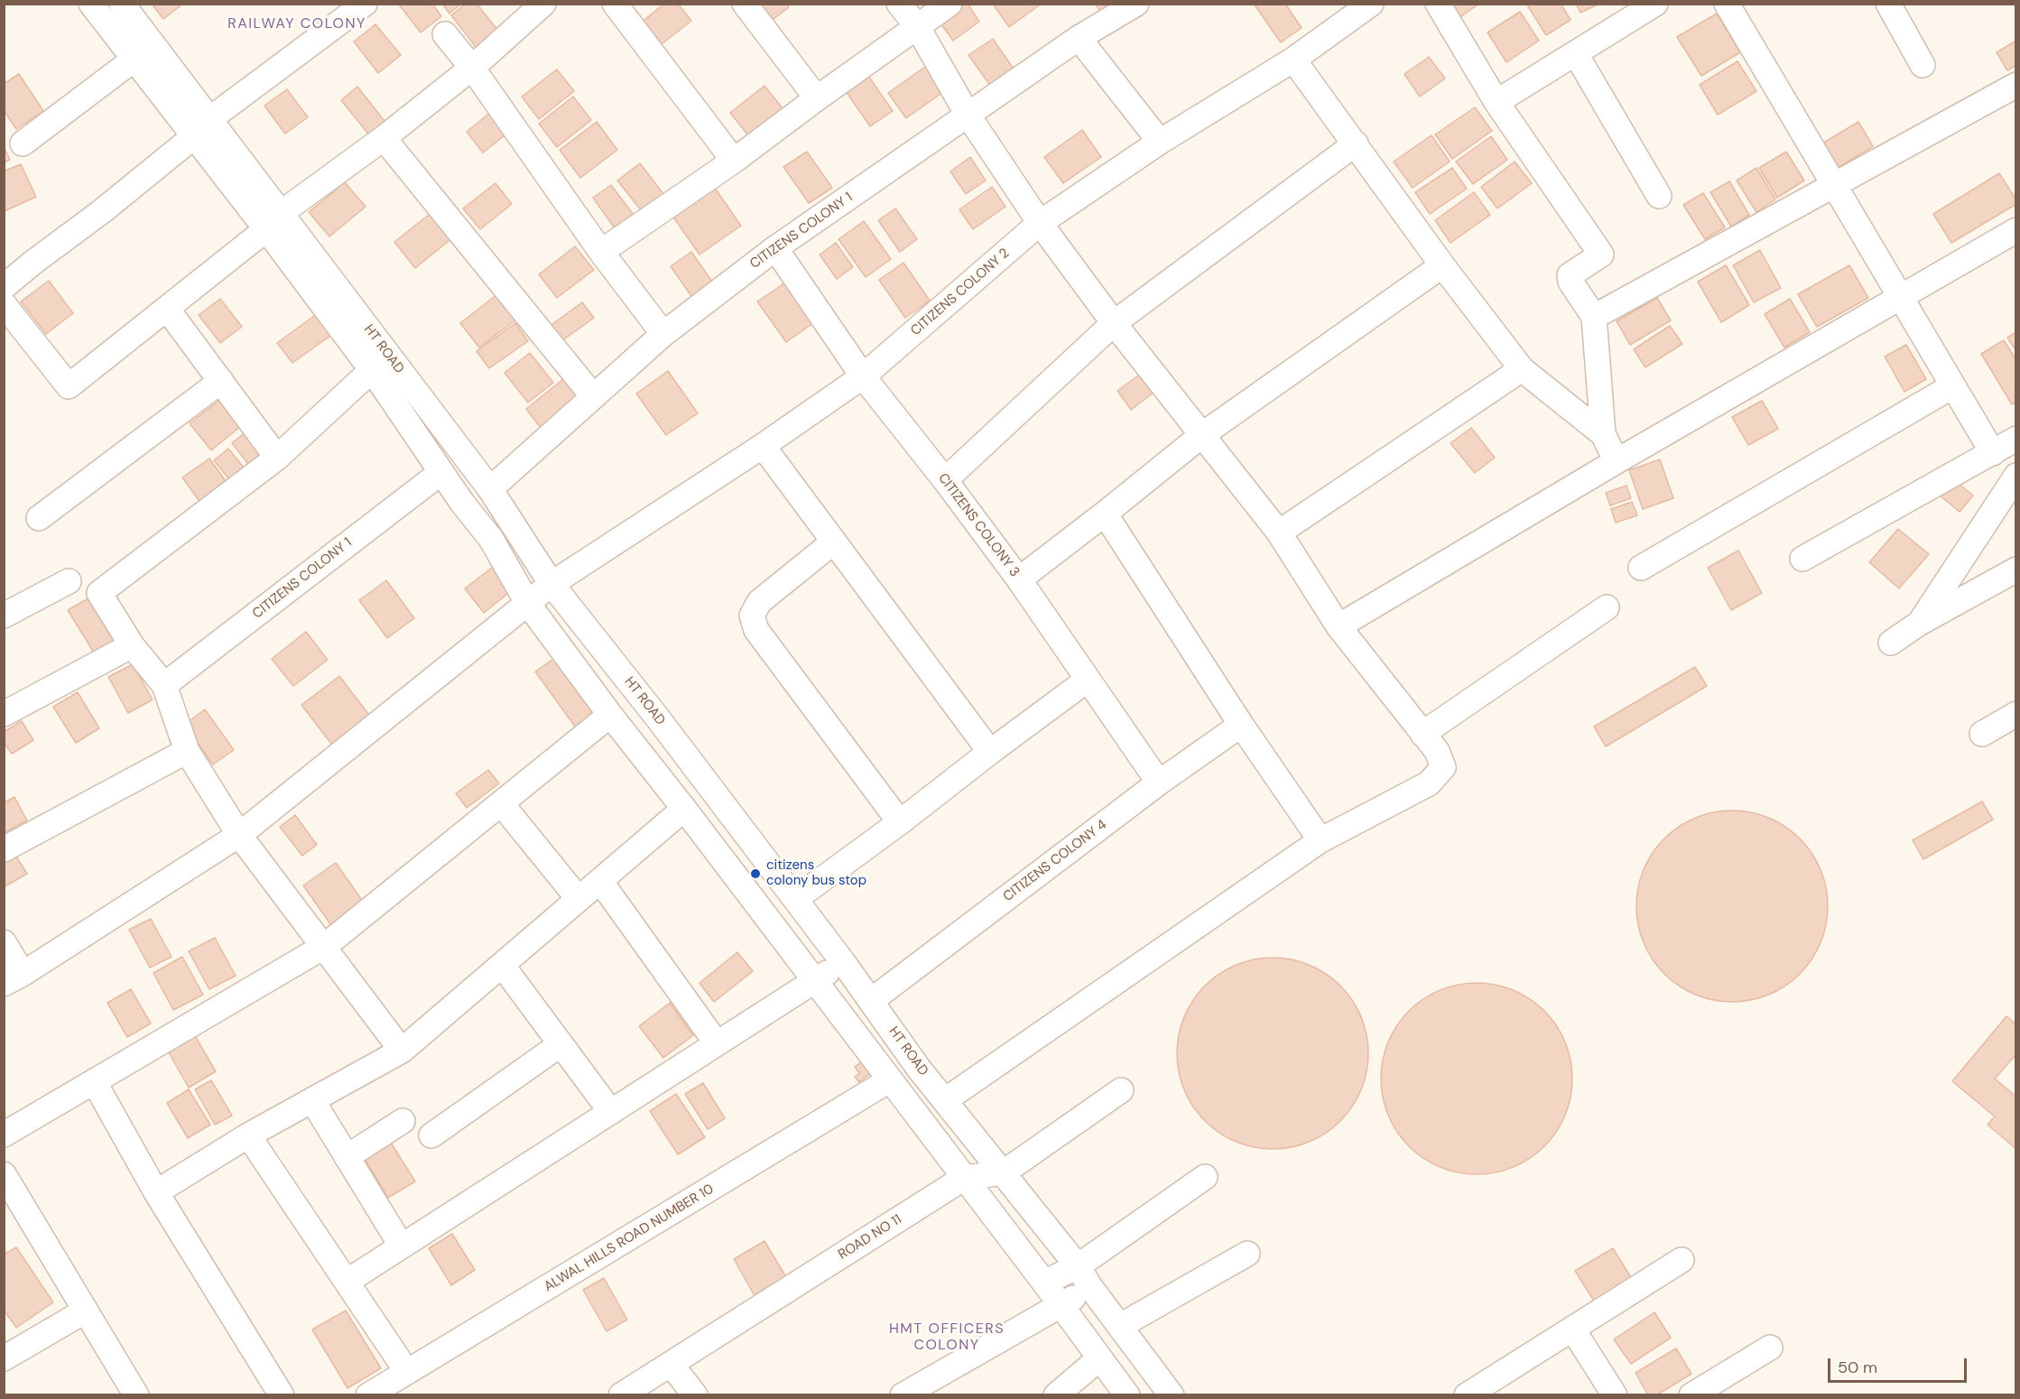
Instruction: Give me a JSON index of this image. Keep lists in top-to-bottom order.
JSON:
{
  "streets": {
    "street": [
      "CITIZENS COLONY 1",
      "CITIZENS COLONY 2",
      "HT ROAD",
      "CITIZENS COLONY 3",
      "CITIZENS COLONY 4",
      "ROAD NO 11",
      "ALWAL HILLS ROAD NUMBER 10"
    ]
  },
  "crossings": [
    ["CITIZENS COLONY 1", "HT ROAD"],
    ["CITIZENS COLONY 1", "CITIZENS COLONY 3"],
    ["CITIZENS COLONY 2", "HT ROAD"],
    ["CITIZENS COLONY 2", "CITIZENS COLONY 3"],
    ["HT ROAD", "CITIZENS COLONY 4"],
    ["HT ROAD", "ROAD NO 11"],
    ["HT ROAD", "ALWAL HILLS ROAD NUMBER 10"],
    ["CITIZENS COLONY 3", "CITIZENS COLONY 4"]
  ],
  "districts": ["RAILWAY COLONY", "HMT OFFICERS COLONY"],
  "places": ["citizens colony bus stop"],
  "scale_bar": "50 m"
}
